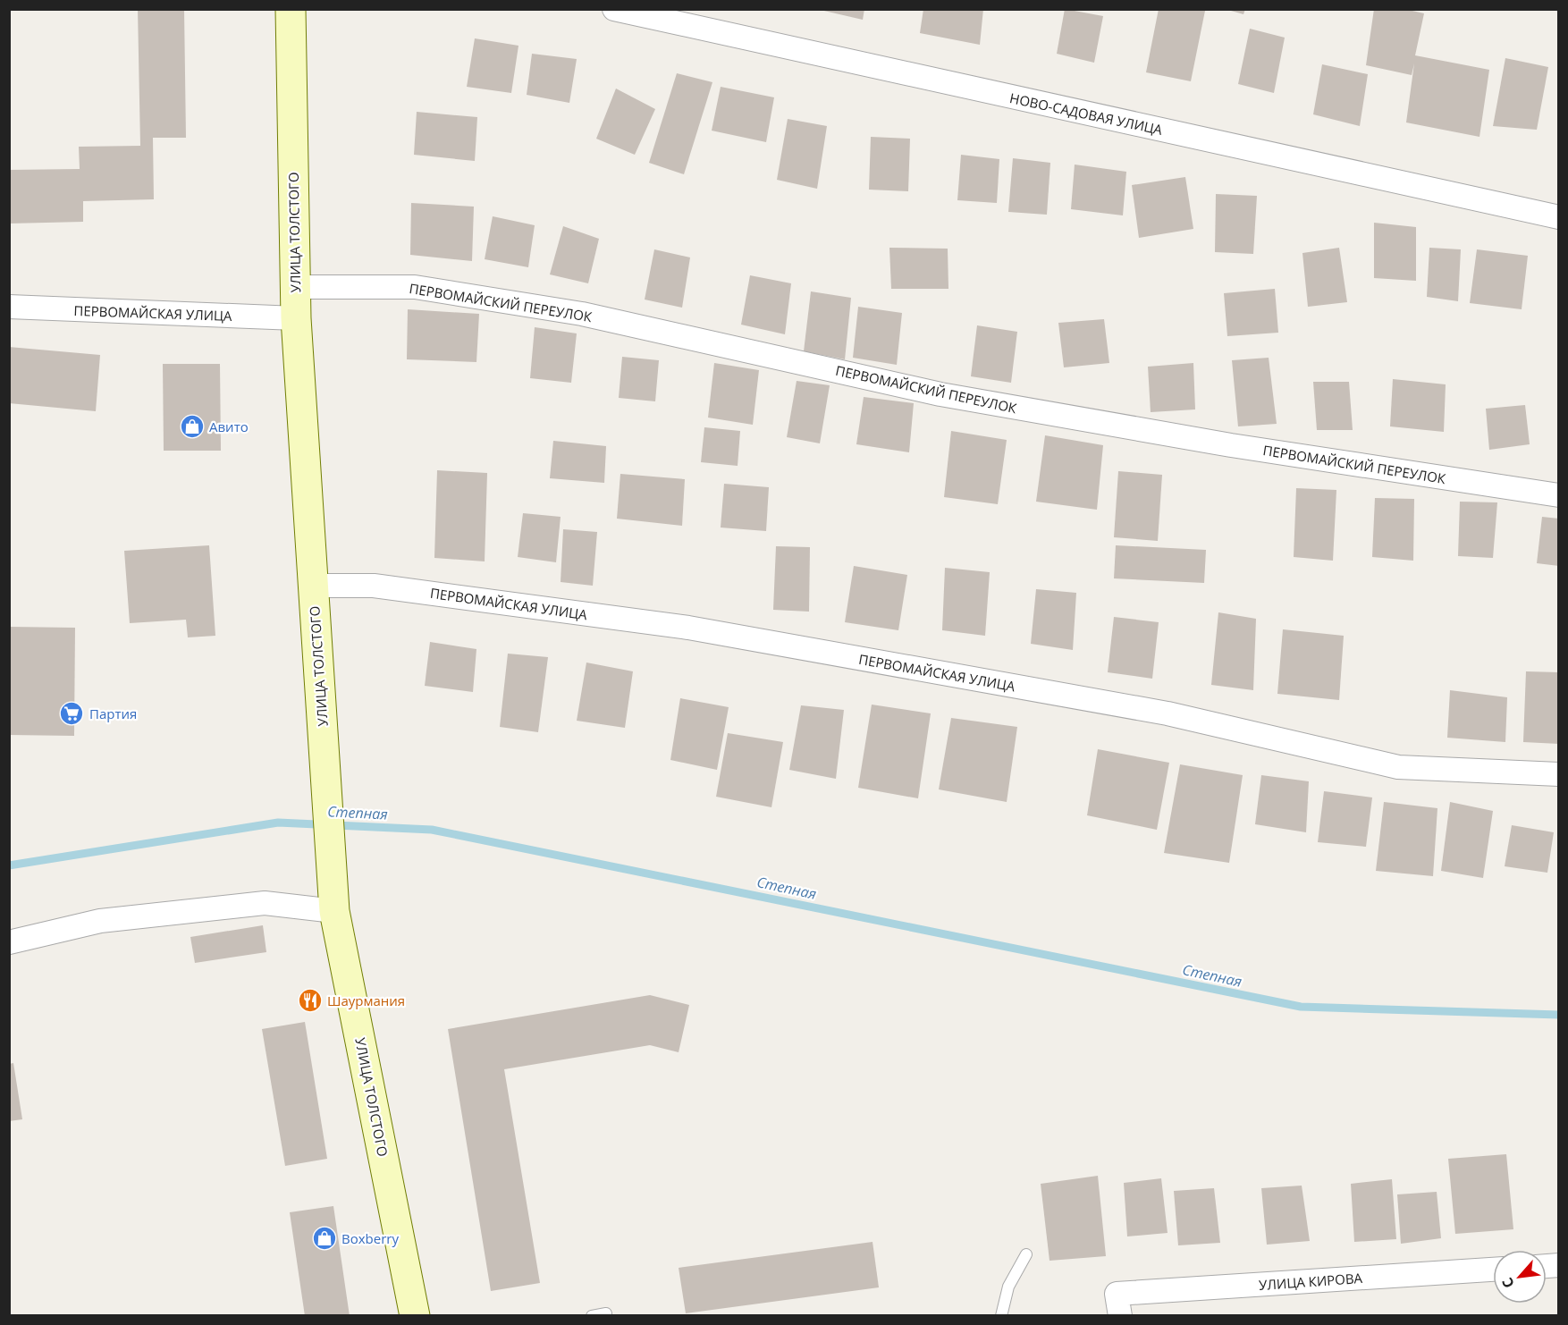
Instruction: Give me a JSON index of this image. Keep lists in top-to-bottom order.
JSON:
{
  "streets": {
    "main road": ["УЛИЦА ТОЛСТОГО"],
    "street": [
      "НОВО-САДОВАЯ УЛИЦА",
      "ПЕРВОМАЙСКИЙ ПЕРЕУЛОК",
      "ПЕРВОМАЙСКАЯ УЛИЦА",
      "УЛИЦА КИРОВА"
    ]
  },
  "crossings": [
    ["УЛИЦА ТОЛСТОГО", "ПЕРВОМАЙСКИЙ ПЕРЕУЛОК"],
    ["УЛИЦА ТОЛСТОГО", "ПЕРВОМАЙСКАЯ УЛИЦА"]
  ],
  "water": ["Степная"],
  "places": {
    "shop": ["Авито", "Boxberry"],
    "supermarket": ["Партия"],
    "restaurant": ["Шаурмания"]
  },
  "north": "bottom left"
}
